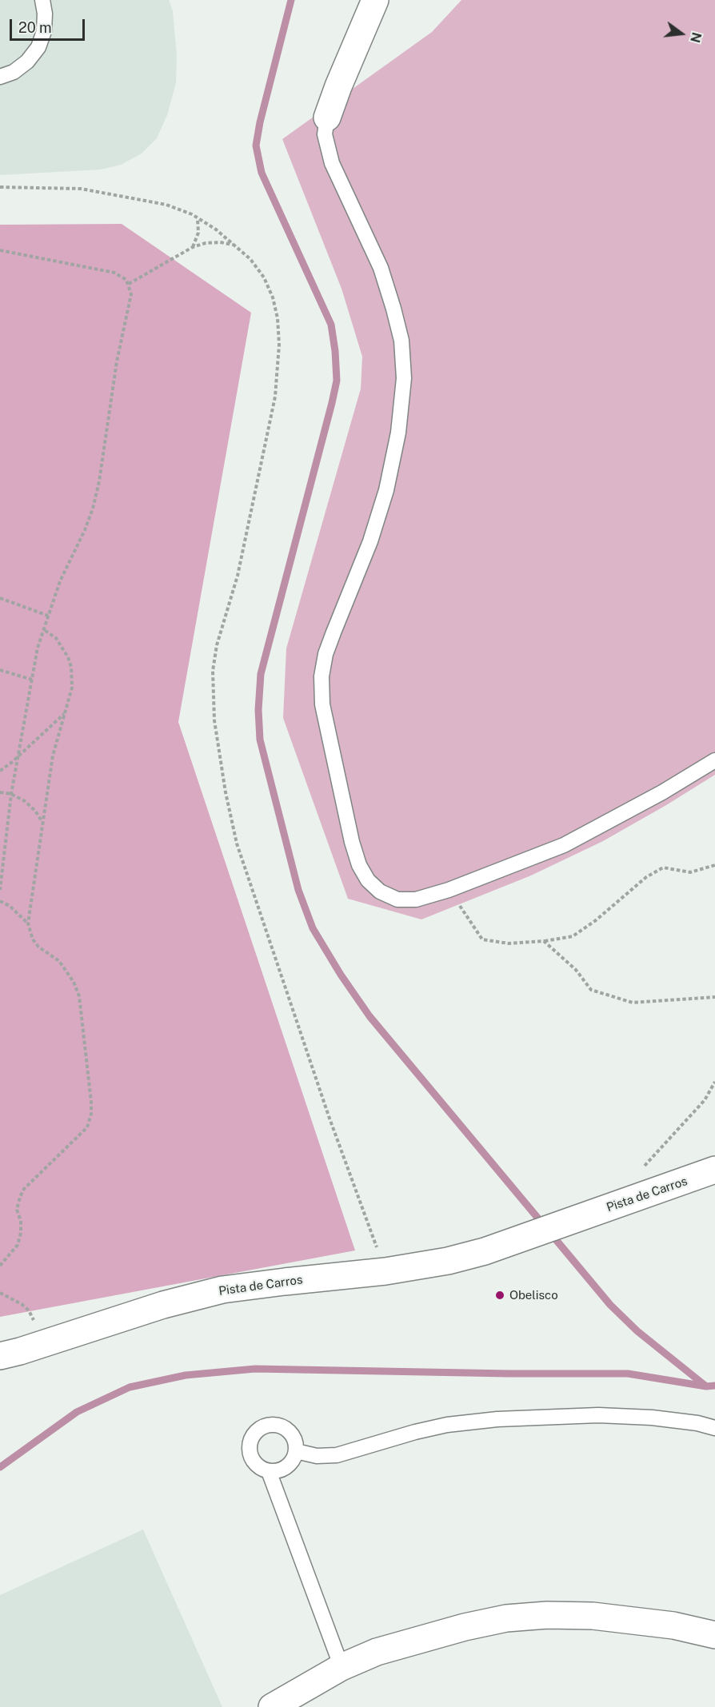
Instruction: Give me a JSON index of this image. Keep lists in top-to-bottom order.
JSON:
{
  "streets": {
    "street": ["Pista de Carros"]
  },
  "places": ["Obelisco"],
  "scale_bar": "20 m",
  "north": "right"
}
